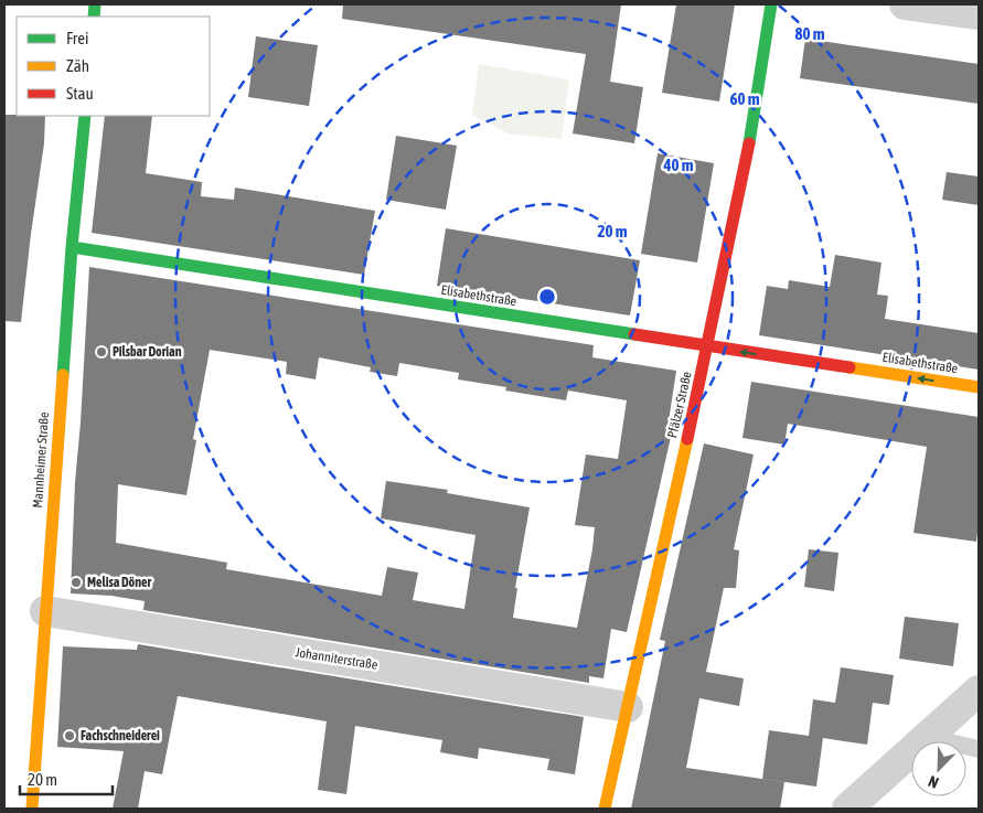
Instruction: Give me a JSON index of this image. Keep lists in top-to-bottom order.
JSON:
{
  "streets": {
    "street": [
      "Elisabethstraße",
      "Pfälzer Straße",
      "Mannheimer Straße",
      "Johanniterstraße"
    ]
  },
  "crossings": [
    ["Elisabethstraße", "Pfälzer Straße"],
    ["Elisabethstraße", "Mannheimer Straße"],
    ["Pfälzer Straße", "Johanniterstraße"],
    ["Mannheimer Straße", "Johanniterstraße"]
  ],
  "places": ["Pilsbar Dorian", "Melisa Döner", "Fachschneiderei"],
  "legend": ["Frei", "Zäh", "Stau"],
  "scale_bar": "20 m",
  "north": "bottom left",
  "rings": [
    "80 m",
    "60 m",
    "40 m",
    "20 m"
  ]
}
